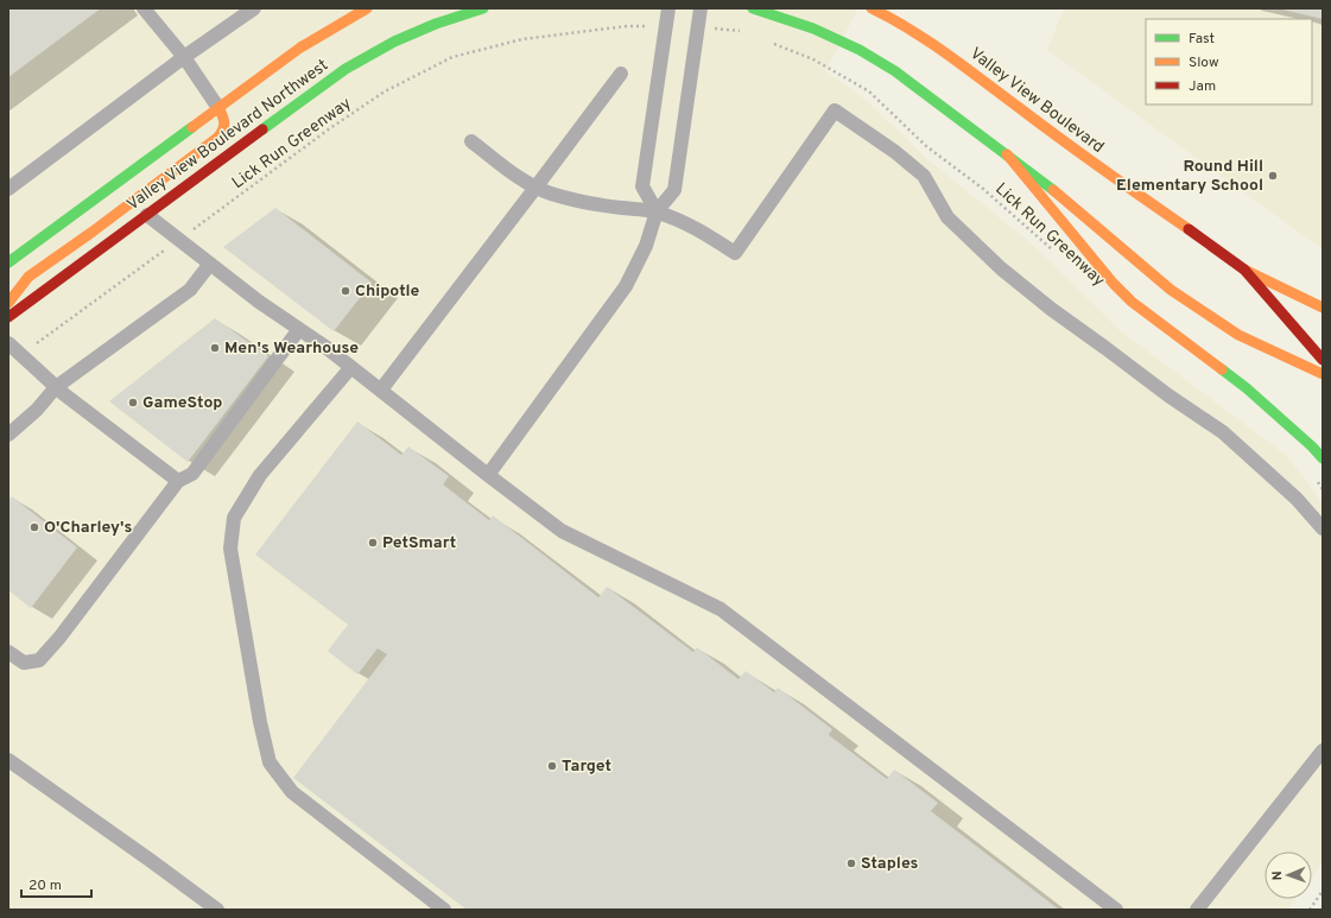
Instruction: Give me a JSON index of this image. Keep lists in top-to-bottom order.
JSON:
{
  "streets": {
    "main road": ["Valley View Boulevard", "Valley View Boulevard Northwest"],
    "path": ["Lick Run Greenway"]
  },
  "places": [
    "Round Hill Elementary School",
    "Chipotle",
    "Men's Wearhouse",
    "GameStop",
    "O'Charley's",
    "PetSmart",
    "Target",
    "Staples"
  ],
  "legend": ["Fast", "Slow", "Jam"],
  "scale_bar": "20 m",
  "north": "left"
}
